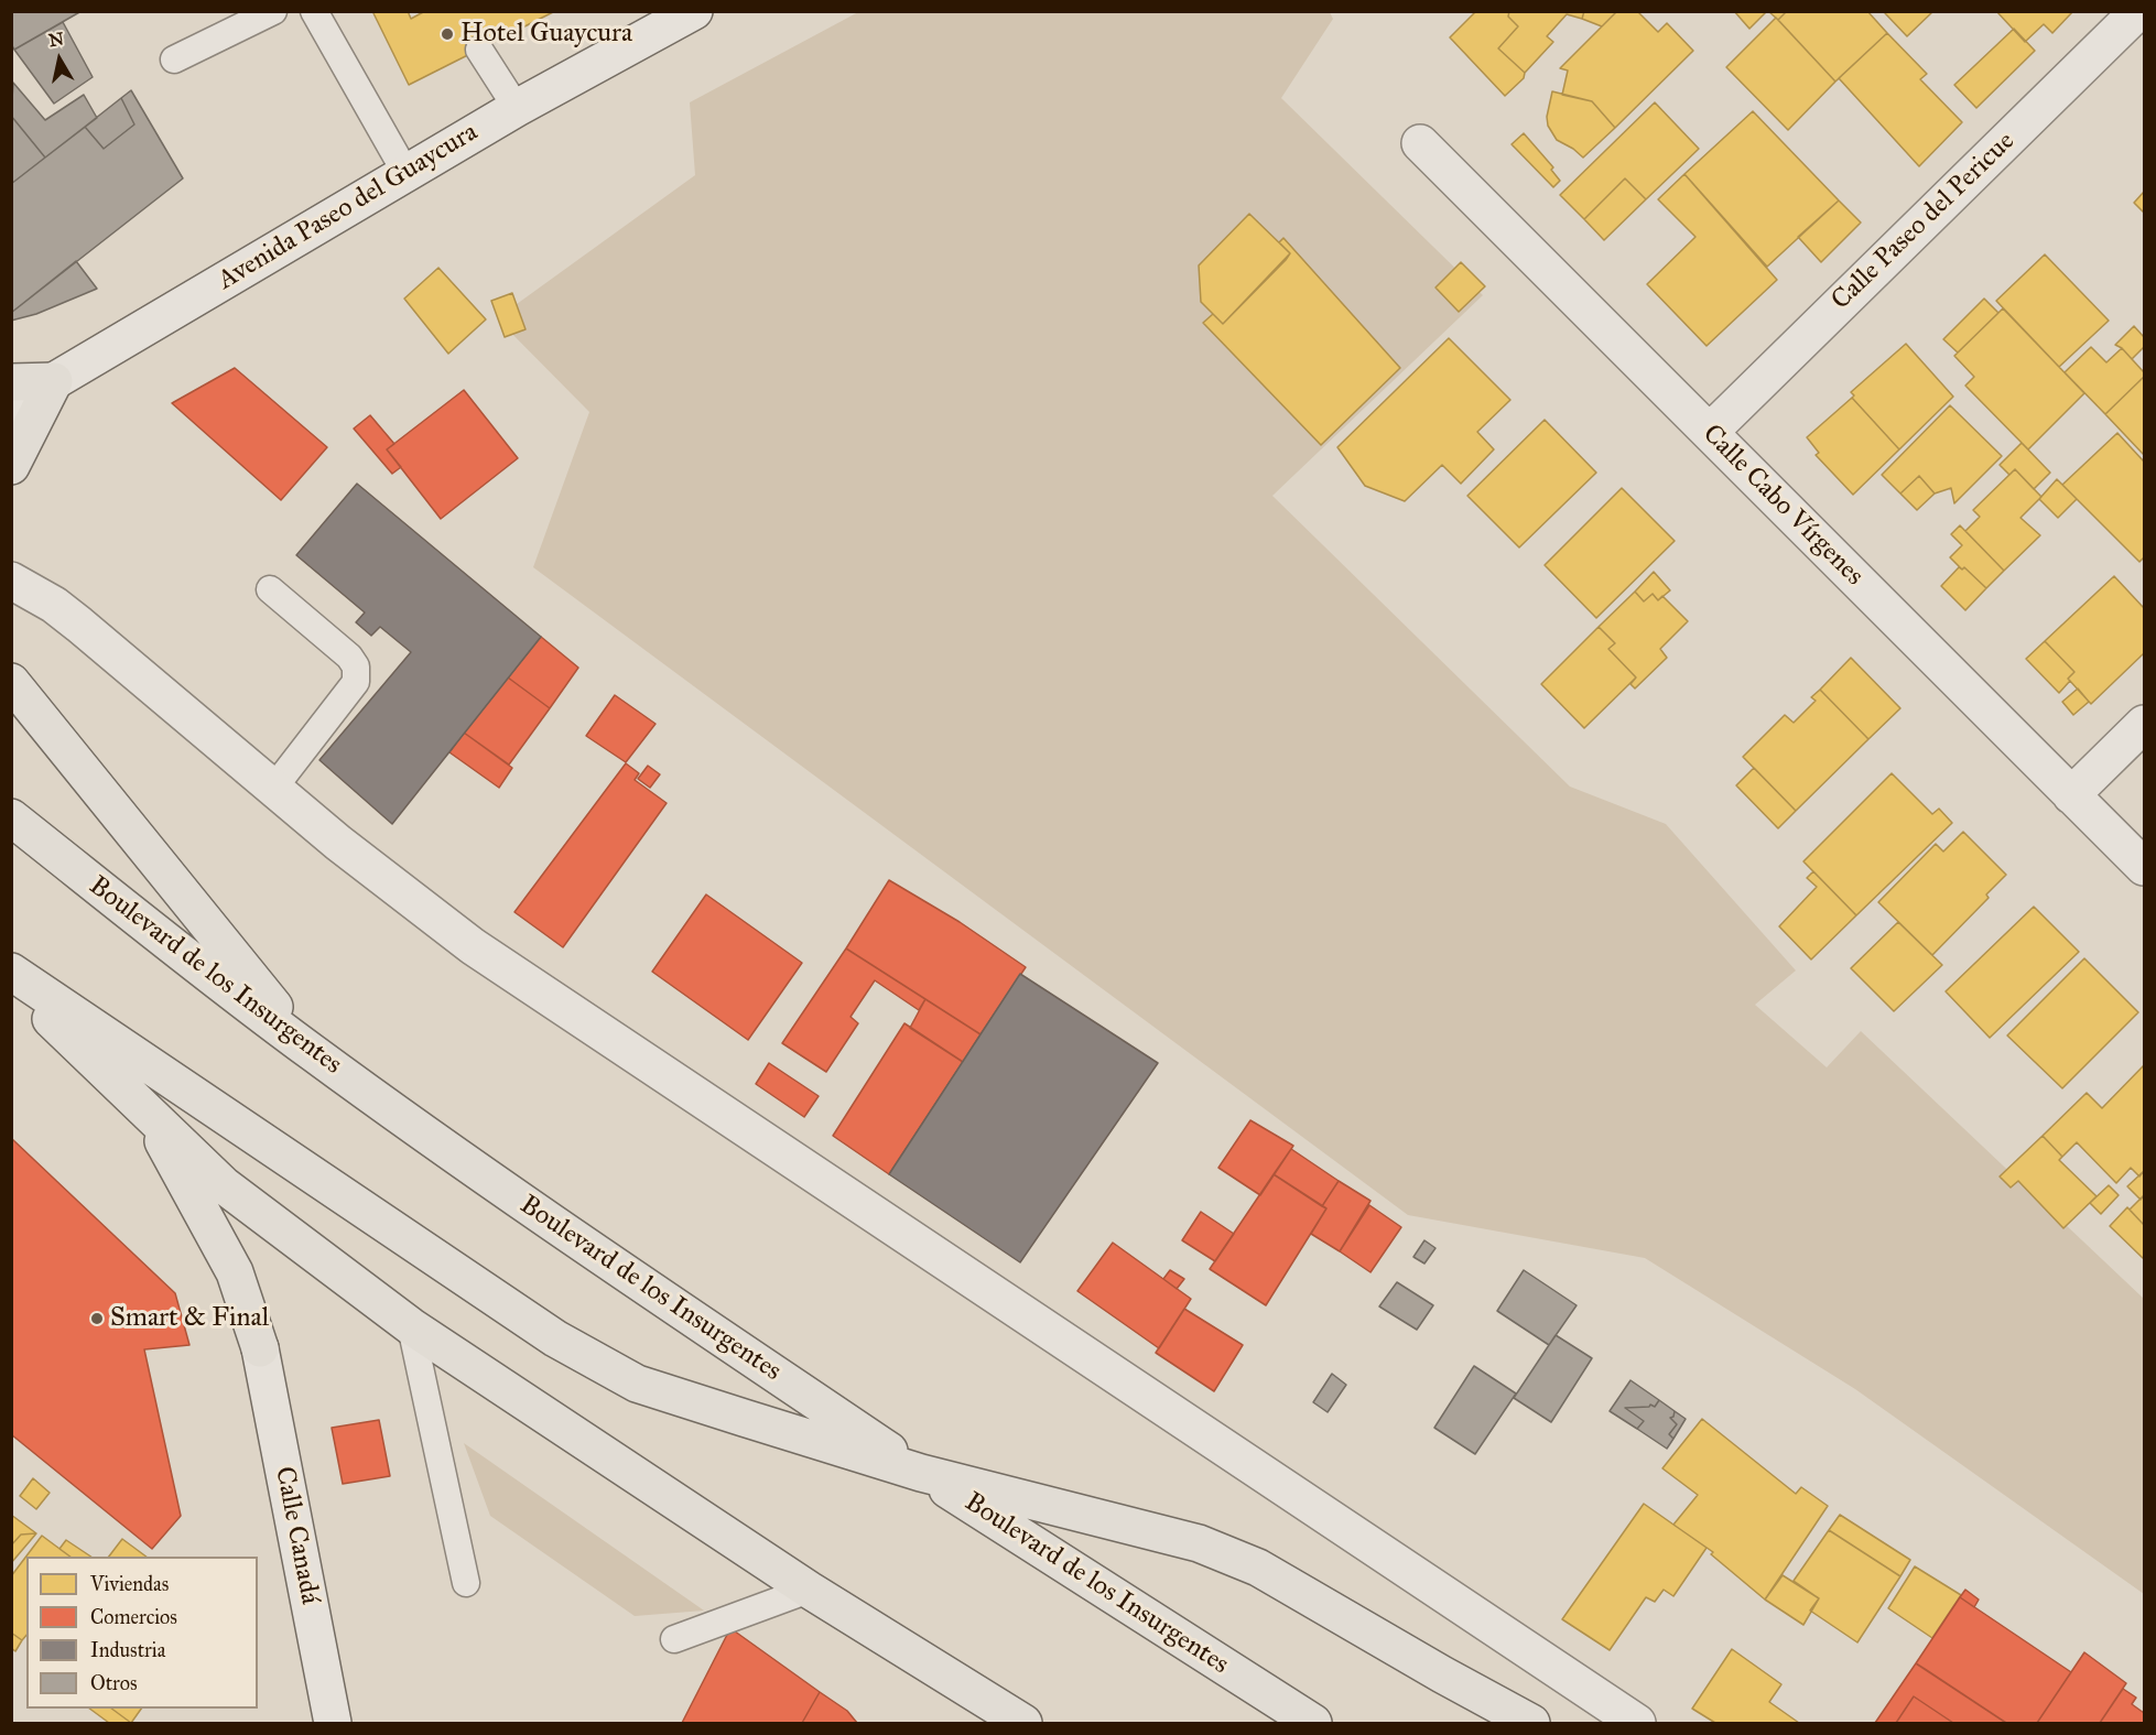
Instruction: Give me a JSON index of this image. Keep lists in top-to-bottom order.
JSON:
{
  "streets": {
    "main road": ["Boulevard de los Insurgentes"],
    "street": [
      "Avenida Paseo del Guaycura",
      "Calle Paseo del Pericue",
      "Calle Cabo Vírgenes",
      "Calle Canadá"
    ]
  },
  "crossings": [
    ["Calle Paseo del Pericue", "Calle Cabo Vírgenes"]
  ],
  "places": ["Hotel Guaycura", "Smart & Final"],
  "legend": [
    "Viviendas",
    "Comercios",
    "Industria",
    "Otros"
  ],
  "north": "top"
}
